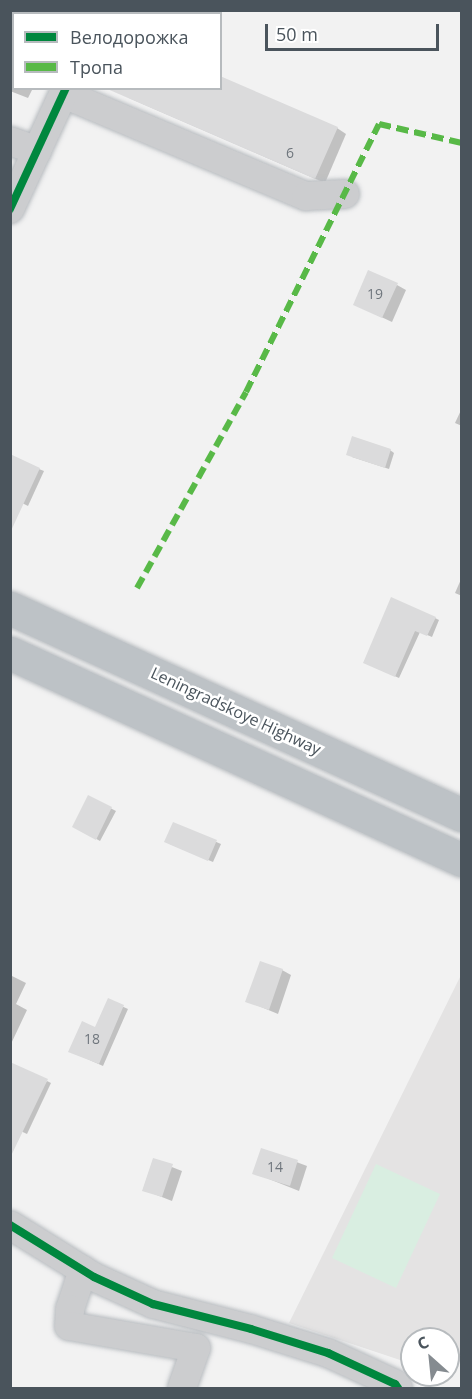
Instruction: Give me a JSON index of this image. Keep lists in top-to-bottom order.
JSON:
{
  "streets": {
    "highway": ["Leningradskoye Highway"]
  },
  "house_numbers": [
    "6",
    "19",
    "18",
    "14"
  ],
  "legend": ["Велодорожка", "Тропа"],
  "scale_bar": "50 m",
  "north": "top left"
}
